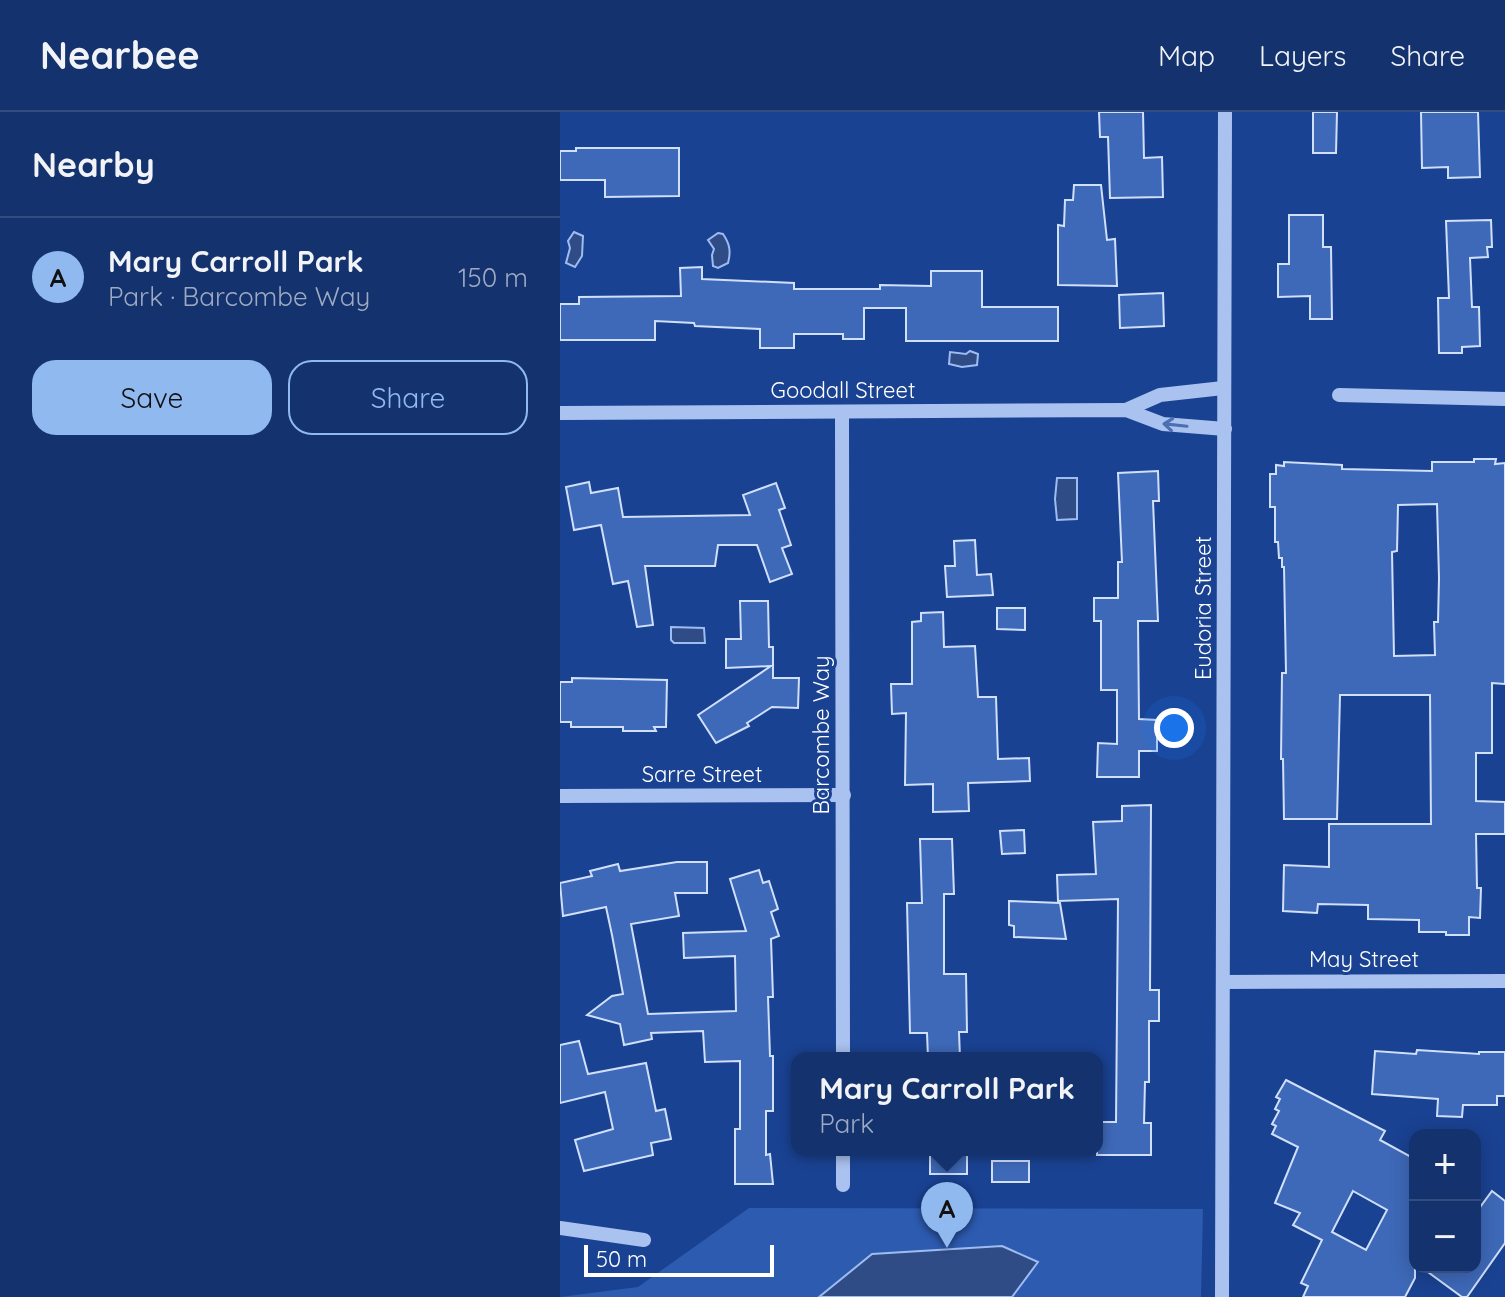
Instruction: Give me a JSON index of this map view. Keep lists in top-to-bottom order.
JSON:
{
  "streets": {
    "street": [
      "Goodall Street",
      "Eudoria Street",
      "Barcombe Way",
      "Sarre Street",
      "May Street"
    ]
  },
  "crossings": [
    ["Goodall Street", "Eudoria Street"],
    ["Goodall Street", "Barcombe Way"],
    ["Eudoria Street", "May Street"],
    ["Barcombe Way", "Sarre Street"]
  ],
  "scale_bar": "50 m",
  "page": {
    "header": "Nearbee",
    "nav": ["Map", "Layers", "Share"],
    "heading": "Nearby",
    "list": [
      {
        "mark": "A",
        "name": "Mary Carroll Park",
        "note": "Park · Barcombe Way",
        "value": "150 m"
      }
    ],
    "buttons": ["Save", "Share"],
    "popup": ["Mary Carroll Park", "Park"],
    "map_buttons": ["+", "−"],
    "pins": "A",
    "scale": "50 m"
  }
}
